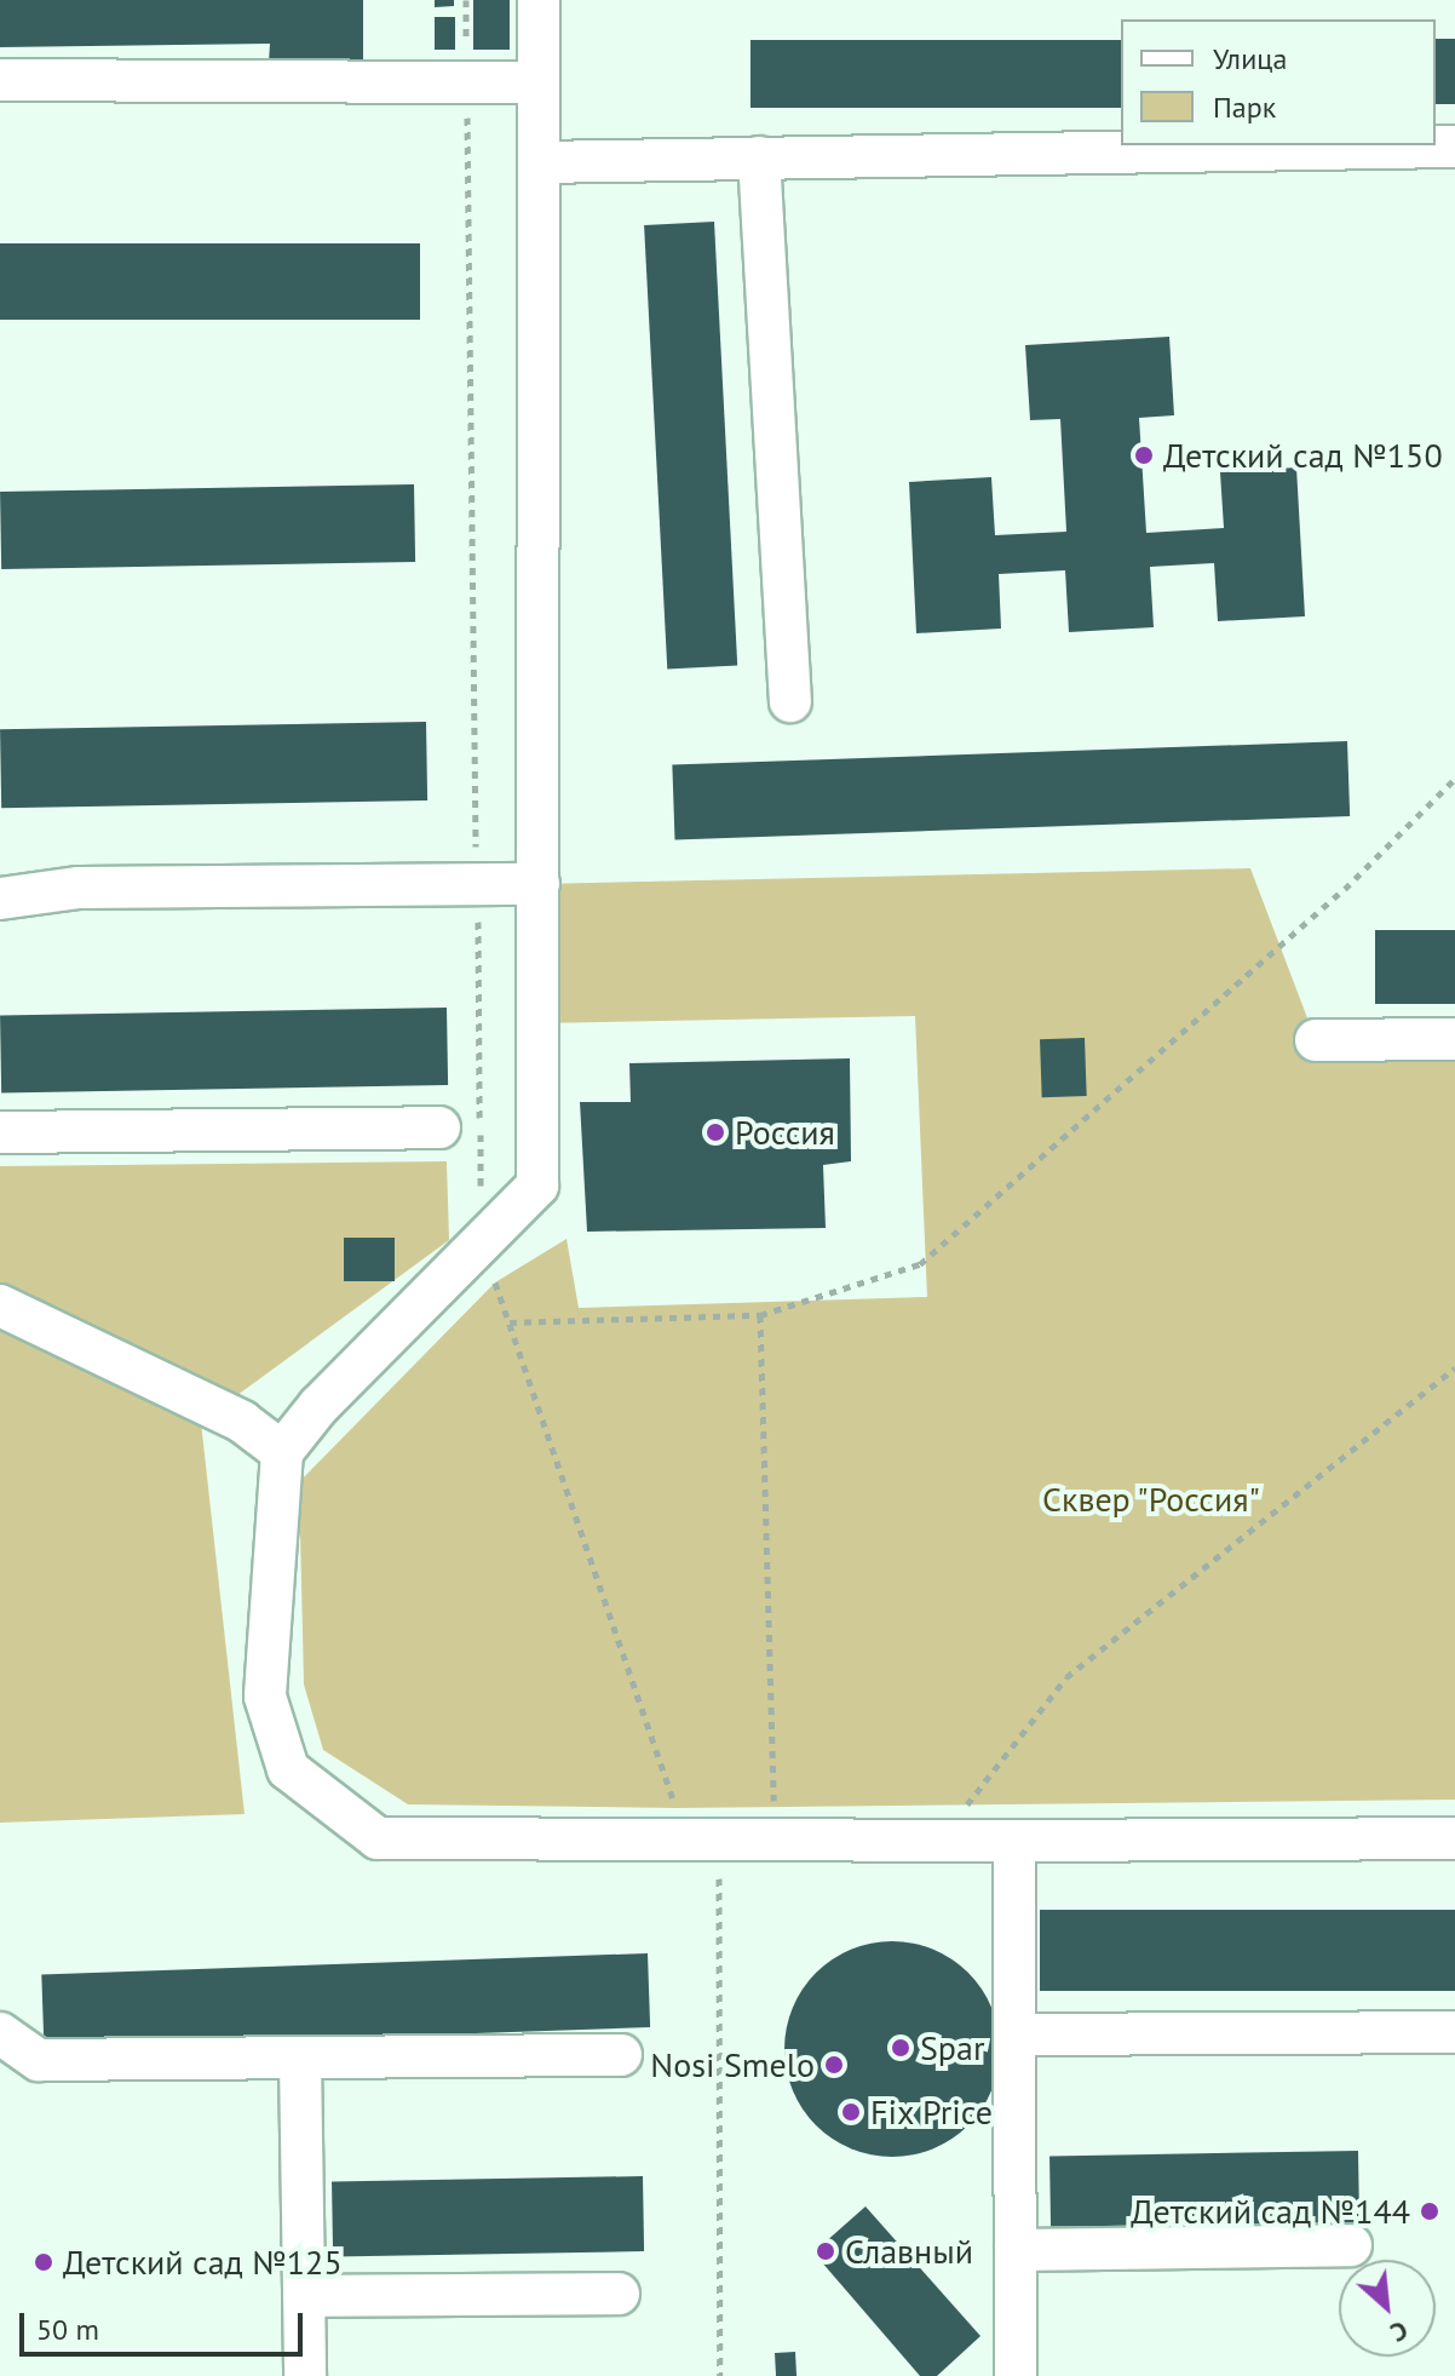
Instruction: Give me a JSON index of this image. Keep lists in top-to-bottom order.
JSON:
{
  "parks": ["Сквер \"Россия\""],
  "places": [
    "Детский сад №150",
    "Россия",
    "Spar",
    "Nosi Smelo",
    "Fix Price",
    "Детский сад №144",
    "Славный",
    "Детский сад №125"
  ],
  "legend": ["Улица", "Парк"],
  "scale_bar": "50 m",
  "north": "bottom right"
}
